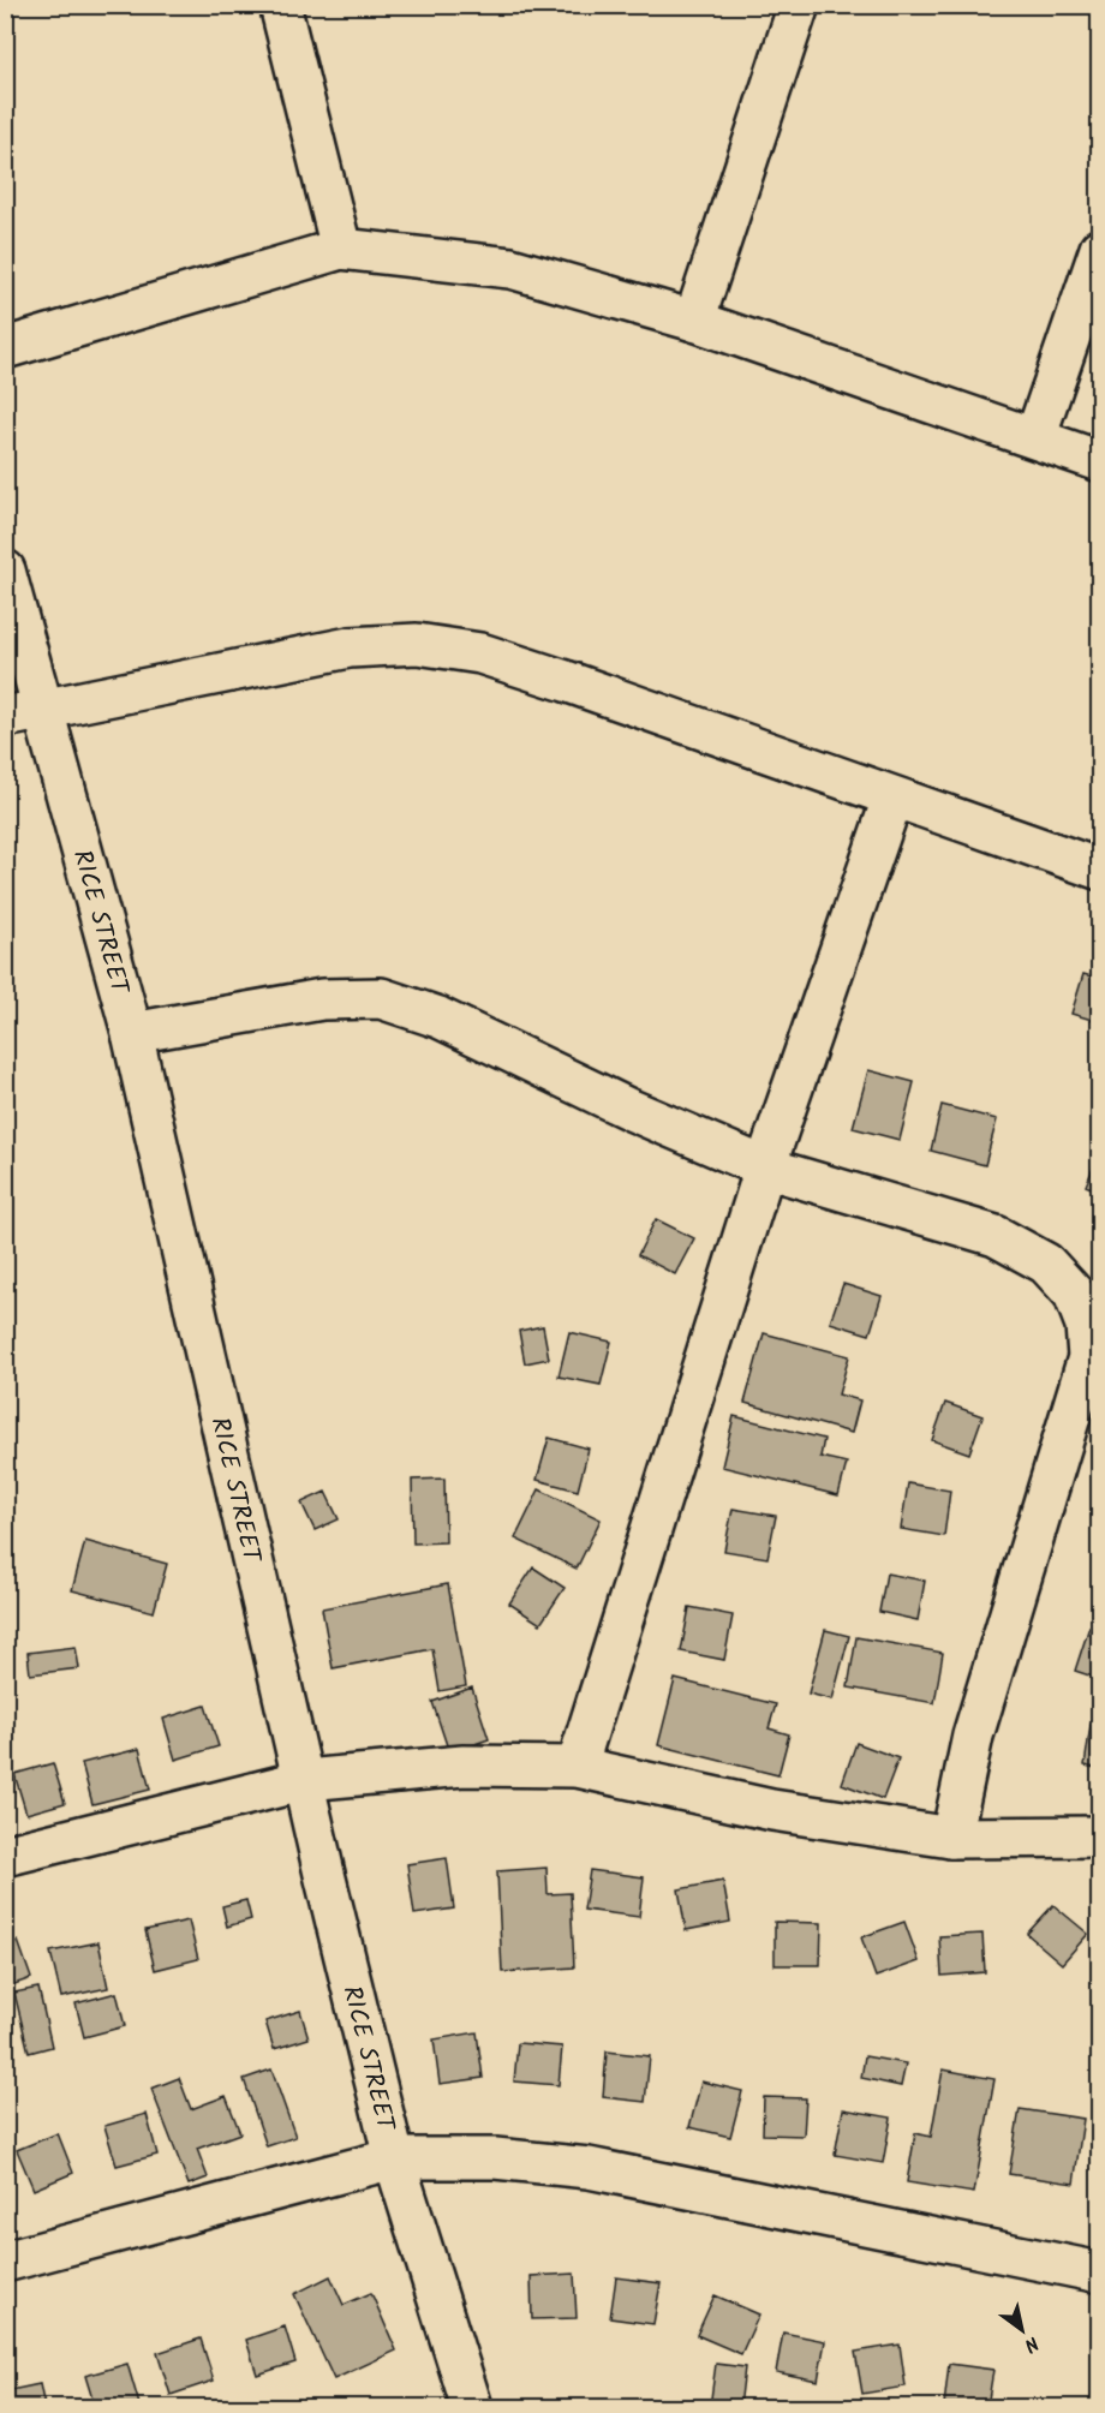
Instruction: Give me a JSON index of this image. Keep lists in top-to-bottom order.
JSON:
{
  "streets": {
    "street": ["RICE STREET"]
  },
  "north": "bottom right"
}
